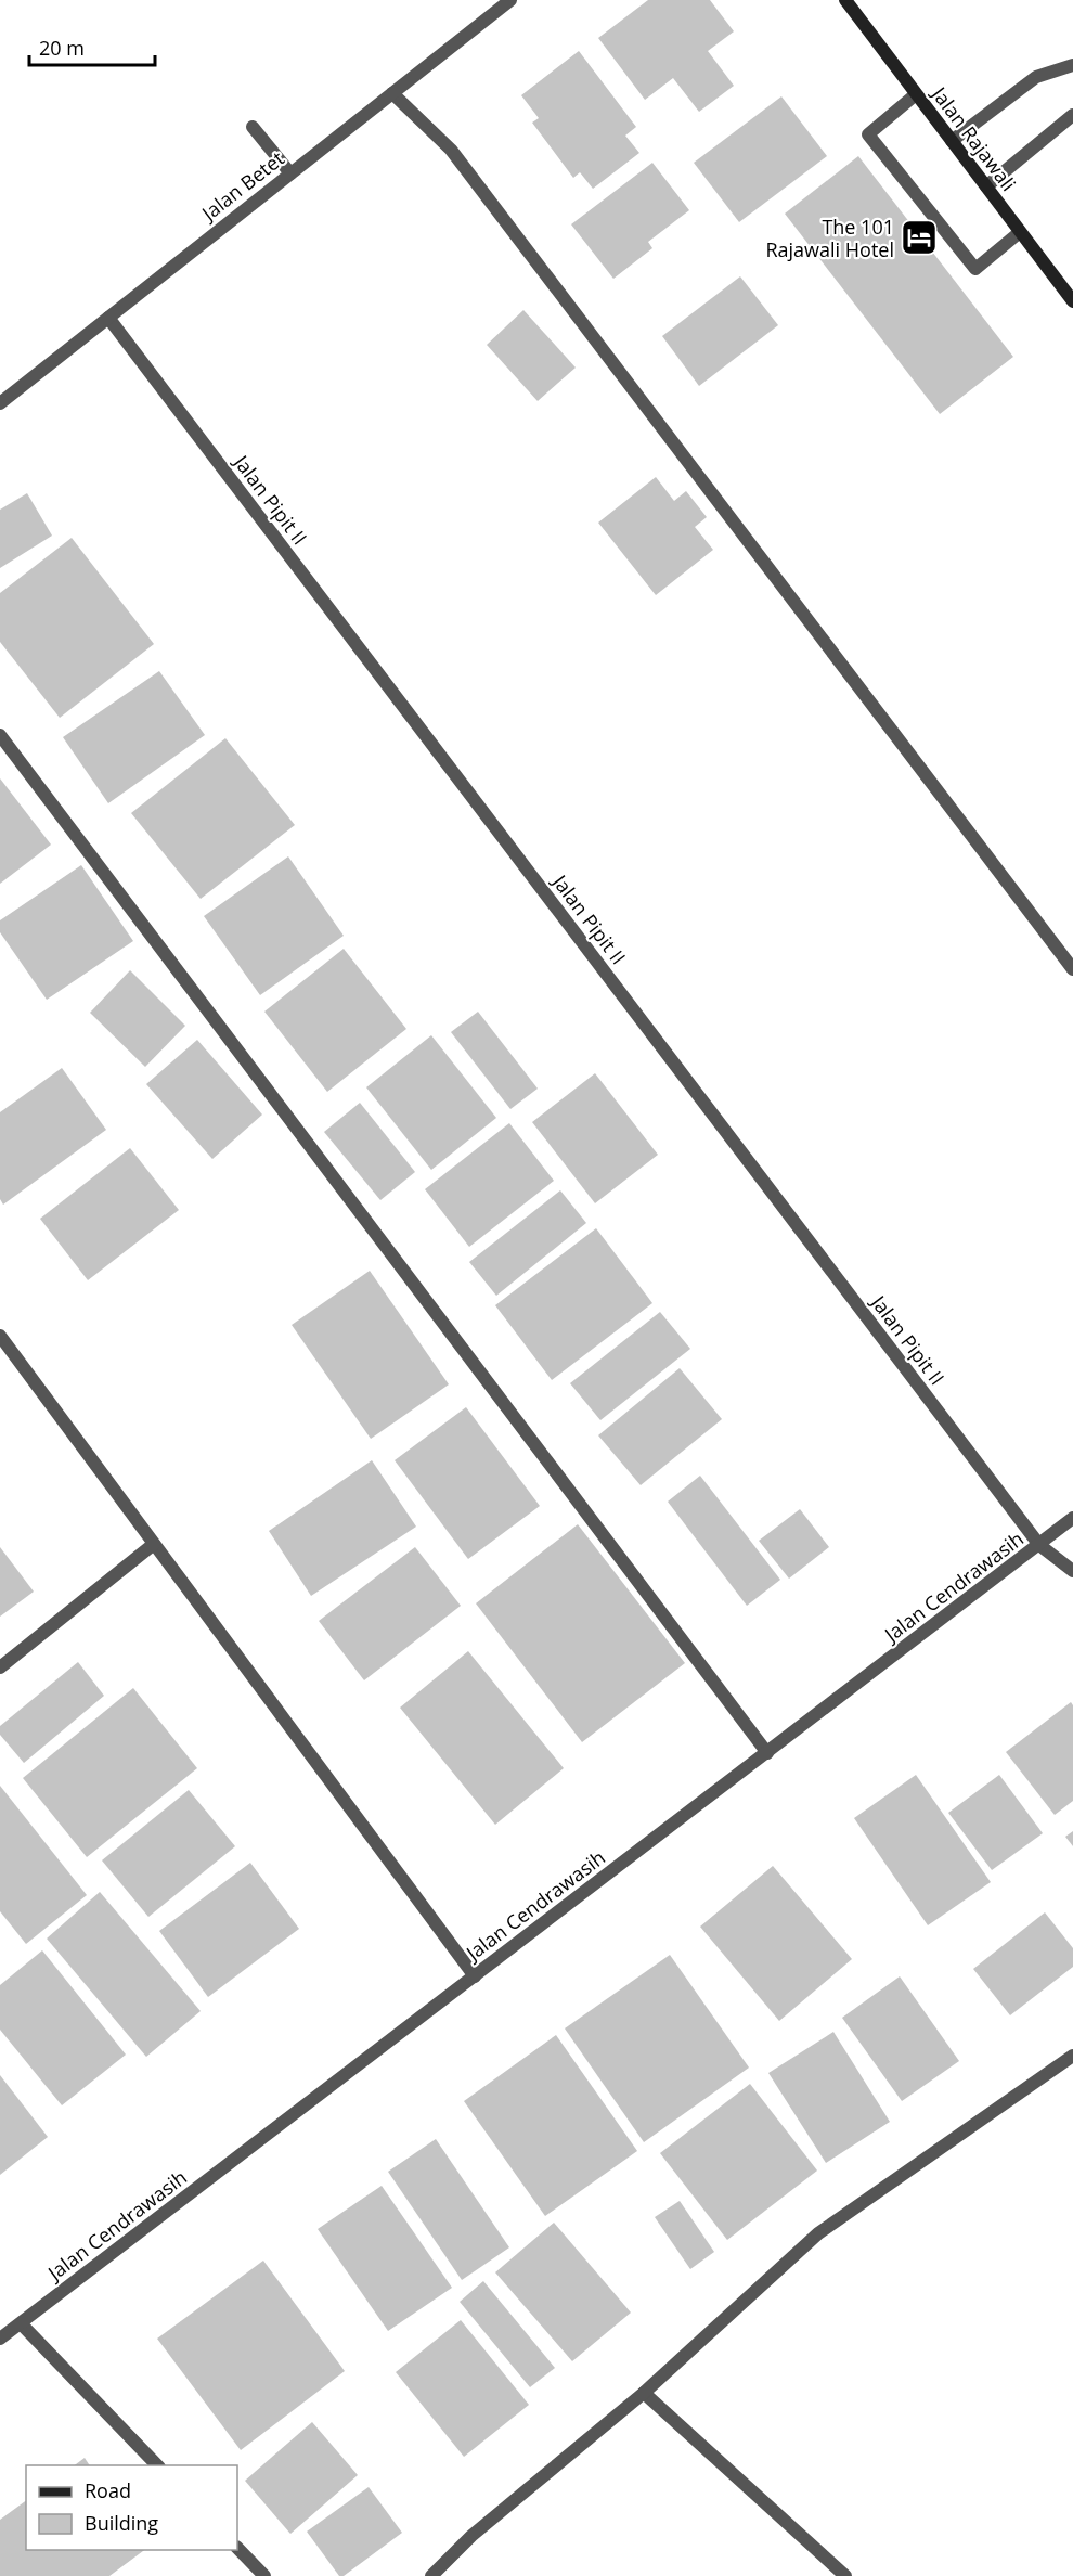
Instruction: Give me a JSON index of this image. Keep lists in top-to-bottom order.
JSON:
{
  "streets": {
    "street": [
      "Jalan Rajawali",
      "Jalan Betet",
      "Jalan Pipit II",
      "Jalan Cendrawasih"
    ]
  },
  "crossings": [
    ["Jalan Betet", "Jalan Pipit II"],
    ["Jalan Pipit II", "Jalan Cendrawasih"]
  ],
  "places": {
    "hotel": ["The 101 Rajawali Hotel"]
  },
  "legend": ["Road", "Building"],
  "scale_bar": "20 m"
}
